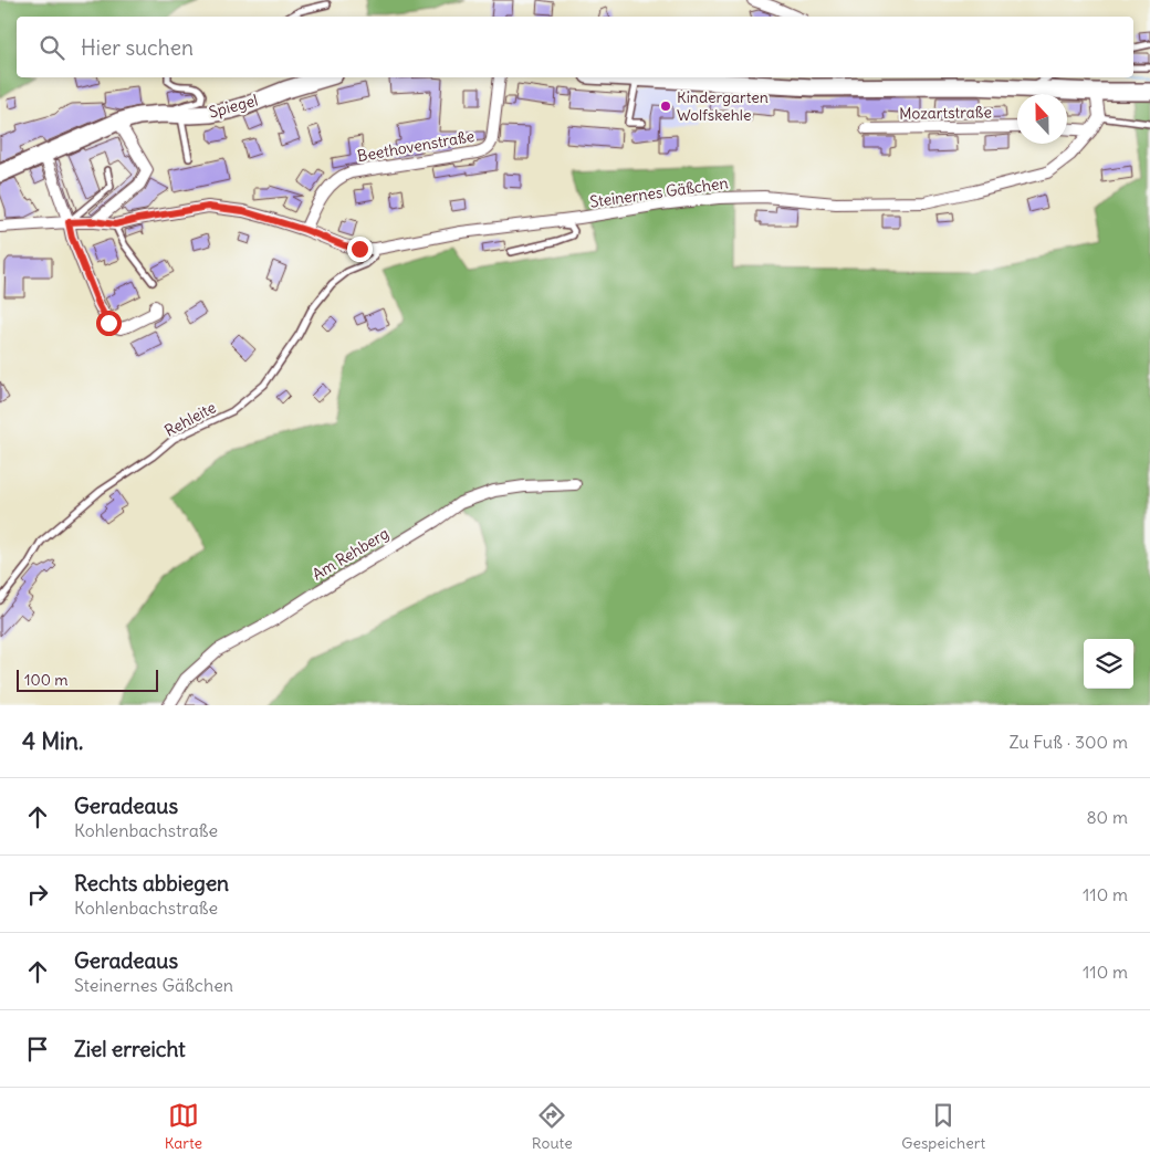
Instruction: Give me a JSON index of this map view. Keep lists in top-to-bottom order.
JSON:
{
  "streets": {
    "street": [
      "Spiegel",
      "Mozartstraße",
      "Beethovenstraße",
      "Steinernes Gäßchen",
      "Am Rehberg"
    ],
    "lane": ["Rehleite"]
  },
  "crossings": [
    ["Beethovenstraße", "Steinernes Gäßchen"],
    ["Steinernes Gäßchen", "Rehleite"]
  ],
  "places": ["Kindergarten Wolfskehle"],
  "scale_bar": "100 m",
  "north": "top",
  "page": {
    "search": "Hier suchen",
    "scale": "100 m",
    "heading": ["4 Min.", "Zu Fuß · 300 m"],
    "list": [
      ["Geradeaus", "Kohlenbachstraße", "80 m"],
      ["Rechts abbiegen", "Kohlenbachstraße", "110 m"],
      ["Geradeaus", "Steinernes Gäßchen", "110 m"],
      "Ziel erreicht"
    ],
    "nav": ["Karte", "Route", "Gespeichert"]
  }
}
